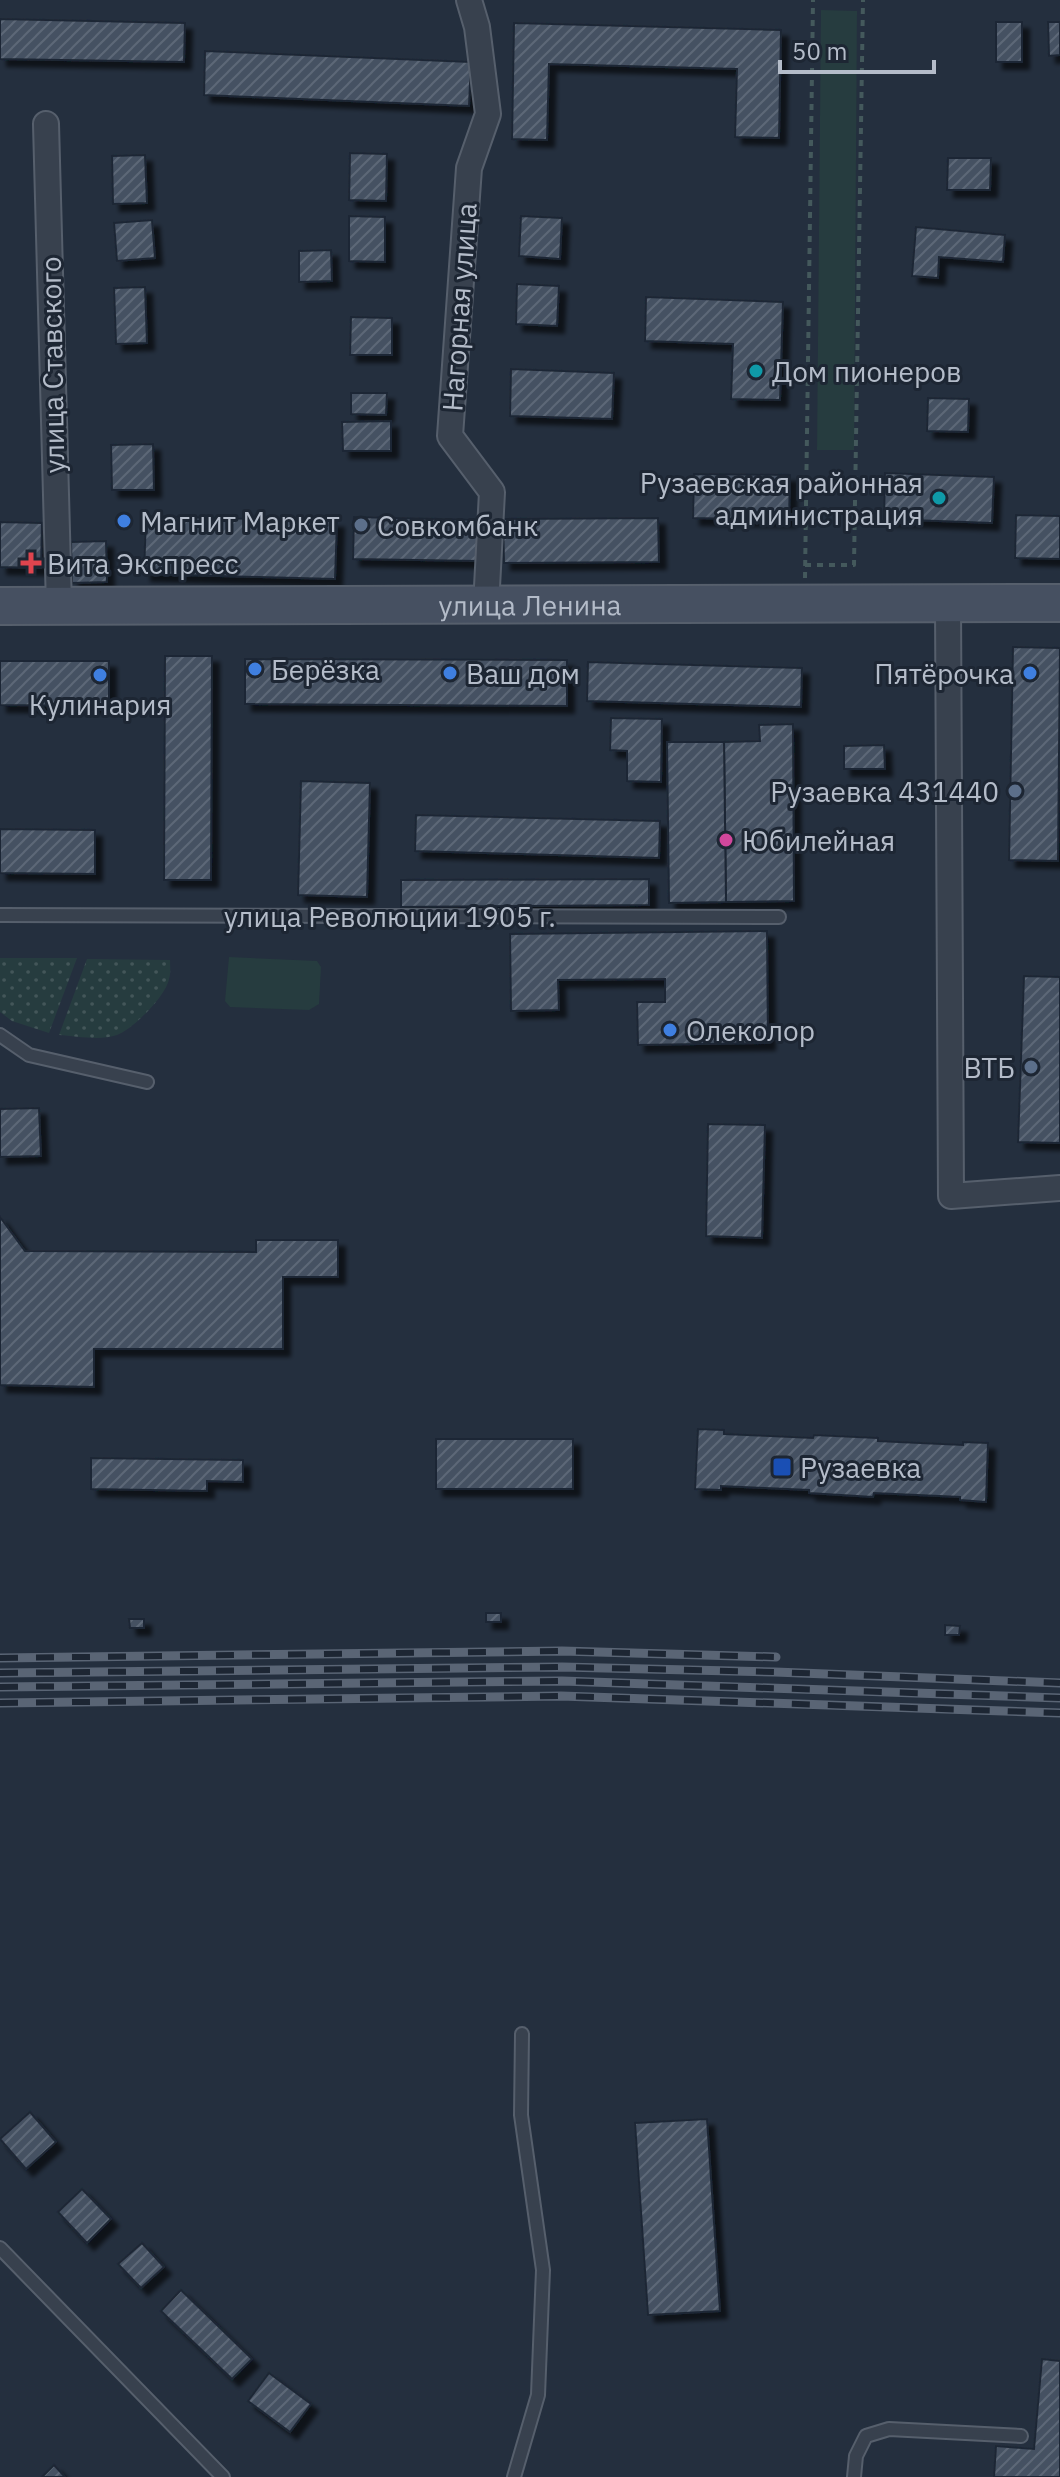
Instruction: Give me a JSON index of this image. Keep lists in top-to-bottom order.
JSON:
{
  "streets": {
    "street": ["Нагорная улица", "улица Ставского", "улица Ленина"],
    "lane": ["улица Революции 1905 г."]
  },
  "crossings": [
    ["Нагорная улица", "улица Ленина"],
    ["улица Ставского", "улица Ленина"]
  ],
  "places": {
    "other": [
      "Дом пионеров",
      "Рузаевская районная администрация",
      "Магнит Маркет",
      "Совкомбанк",
      "Берёзка",
      "Ваш дом",
      "Пятёрочка",
      "Кулинария",
      "Рузаевка 431440",
      "Юбилейная",
      "Олеколор",
      "ВТБ"
    ],
    "health": ["Вита Экспресс"],
    "transit": ["Рузаевка"]
  },
  "scale_bar": "50 m"
}
